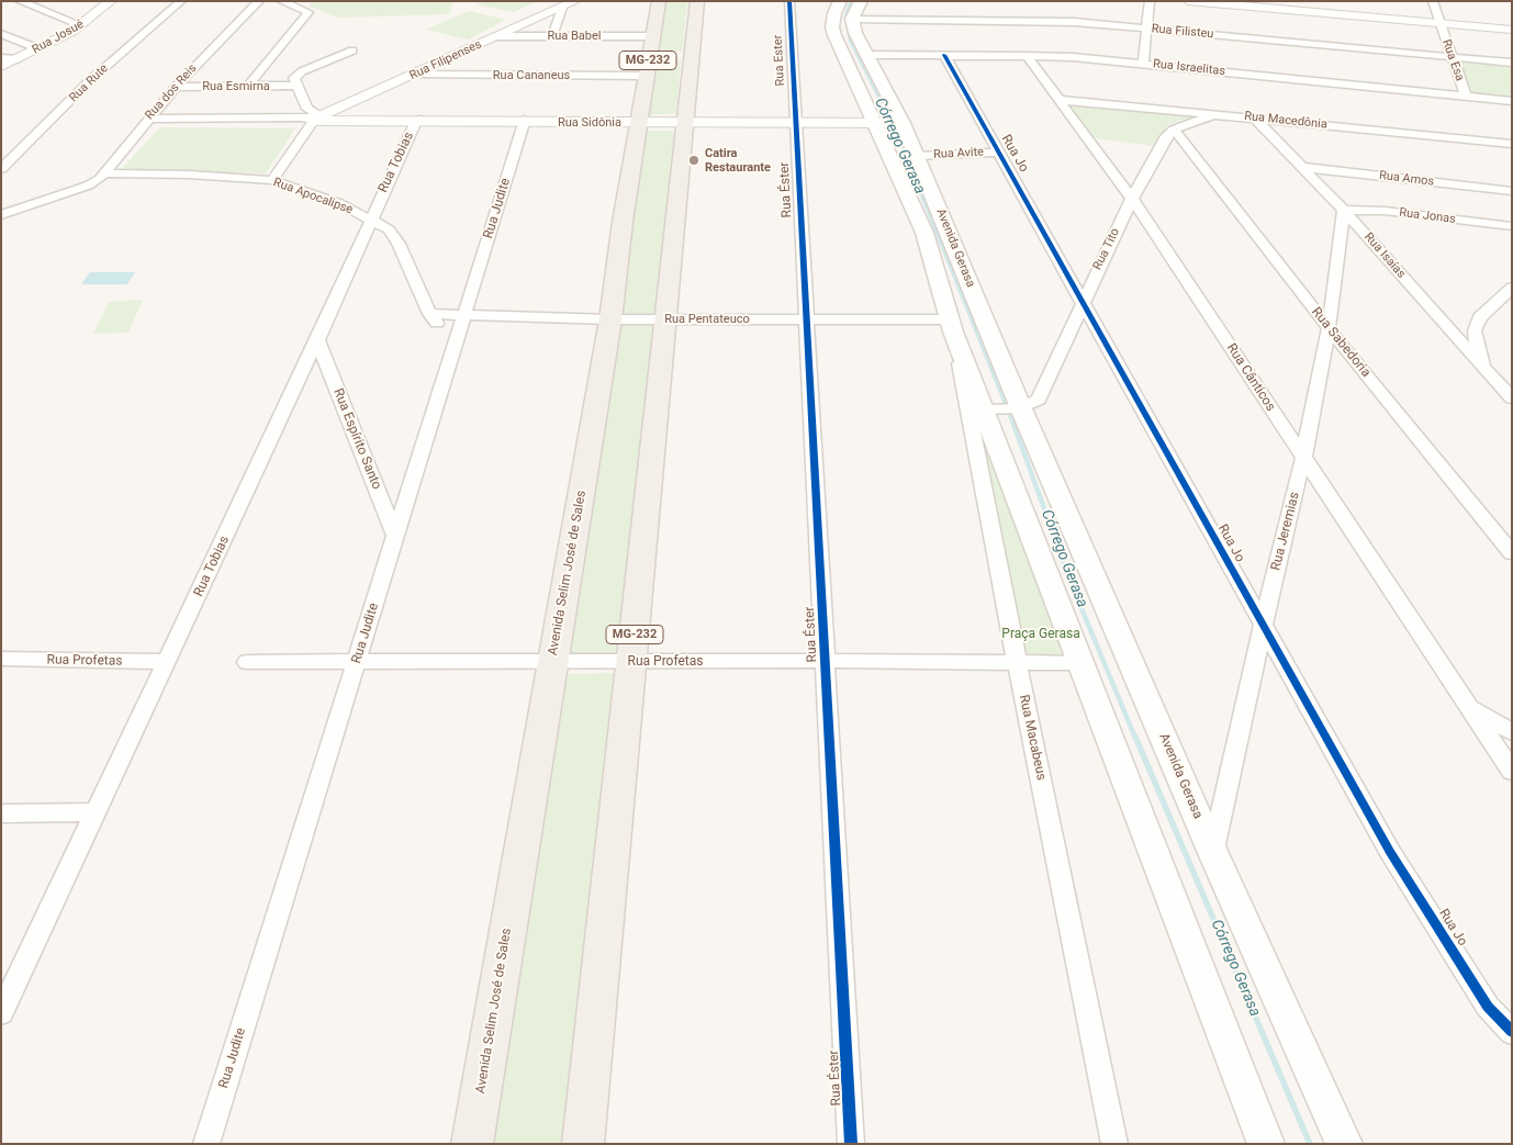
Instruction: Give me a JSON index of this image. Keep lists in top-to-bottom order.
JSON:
{
  "streets": {
    "main road": ["MG-232", "Avenida Gerasa", "Avenida Selim José de Sales"],
    "street": [
      "Rua Filisteu",
      "Rua Babel",
      "Rua Josué",
      "Rua Filipenses",
      "Rua Ester",
      "Rua Esa",
      "Rua Israelitas",
      "Rua Cananeus",
      "Rua Rute",
      "Rua Esmirna",
      "Rua dos Reis",
      "Rua Macedônia",
      "Rua Sidônia",
      "Rua Avite",
      "Rua Jo",
      "Rua Tobias",
      "Rua Amos",
      "Rua Éster",
      "Rua Apocalipse",
      "Rua Judite",
      "Rua Jonas",
      "Rua Tito",
      "Rua Isaías",
      "Rua Pentateuco",
      "Rua Sabedoria",
      "Rua Cânticos",
      "Rua Espírito Santo",
      "Rua Jeremias",
      "Rua Profetas",
      "Rua Macabeus"
    ]
  },
  "crossings": [
    ["Rua Filisteu", "Rua Esa"],
    ["Rua Filisteu", "Avenida Gerasa"],
    ["Rua Babel", "Rua Filipenses"],
    ["Rua Babel", "Avenida Selim José de Sales"],
    ["Rua Filipenses", "Rua Cananeus"],
    ["Rua Filipenses", "Rua Sidônia"],
    ["MG-232", "Rua Sidônia"],
    ["MG-232", "Rua Pentateuco"],
    ["MG-232", "Rua Profetas"],
    ["Rua Ester", "Rua Sidônia"],
    ["Rua Ester", "Rua Éster"],
    ["Rua Esa", "Rua Israelitas"],
    ["Rua Israelitas", "Rua Jo"],
    ["Rua Israelitas", "Avenida Gerasa"],
    ["Rua Israelitas", "Rua Cânticos"],
    ["Rua Cananeus", "Avenida Selim José de Sales"],
    ["Rua Esmirna", "Rua dos Reis"],
    ["Rua dos Reis", "Rua Sidônia"],
    ["Rua dos Reis", "Rua Apocalipse"],
    ["Rua Macedônia", "Rua Isaías"],
    ["Rua Macedônia", "Rua Cânticos"],
    ["Rua Sidônia", "Rua Tobias"],
    ["Rua Sidônia", "Rua Éster"],
    ["Rua Sidônia", "Rua Judite"],
    ["Rua Sidônia", "Avenida Gerasa"],
    ["Rua Sidônia", "Avenida Selim José de Sales"],
    ["Rua Avite", "Rua Jo"],
    ["Rua Avite", "Avenida Gerasa"],
    ["Rua Jo", "Rua Tito"],
    ["Rua Jo", "Rua Jeremias"],
    ["Rua Tobias", "Rua Apocalipse"],
    ["Rua Tobias", "Rua Espírito Santo"],
    ["Rua Tobias", "Rua Profetas"],
    ["Rua Amos", "Rua Isaías"],
    ["Rua Éster", "Rua Pentateuco"],
    ["Rua Éster", "Rua Profetas"],
    ["Rua Apocalipse", "Rua Judite"],
    ["Rua Apocalipse", "Rua Pentateuco"],
    ["Rua Judite", "Rua Pentateuco"],
    ["Rua Judite", "Rua Espírito Santo"],
    ["Rua Judite", "Rua Profetas"],
    ["Rua Jonas", "Rua Isaías"],
    ["Rua Jonas", "Rua Jeremias"],
    ["Avenida Gerasa", "Rua Tito"],
    ["Avenida Gerasa", "Rua Pentateuco"],
    ["Avenida Gerasa", "Rua Jeremias"],
    ["Avenida Gerasa", "Rua Profetas"],
    ["Avenida Gerasa", "Rua Macabeus"],
    ["Rua Tito", "Rua Sabedoria"],
    ["Rua Tito", "Rua Cânticos"],
    ["Rua Isaías", "Rua Jeremias"],
    ["Rua Pentateuco", "Avenida Selim José de Sales"],
    ["Rua Pentateuco", "Rua Macabeus"],
    ["Rua Sabedoria", "Rua Jeremias"],
    ["Rua Cânticos", "Rua Jeremias"],
    ["Avenida Selim José de Sales", "Rua Profetas"],
    ["Rua Profetas", "Rua Macabeus"]
  ],
  "water": ["Córrego Gerasa"],
  "parks": ["Praça Gerasa"],
  "places": ["Catira Restaurante"]
}
